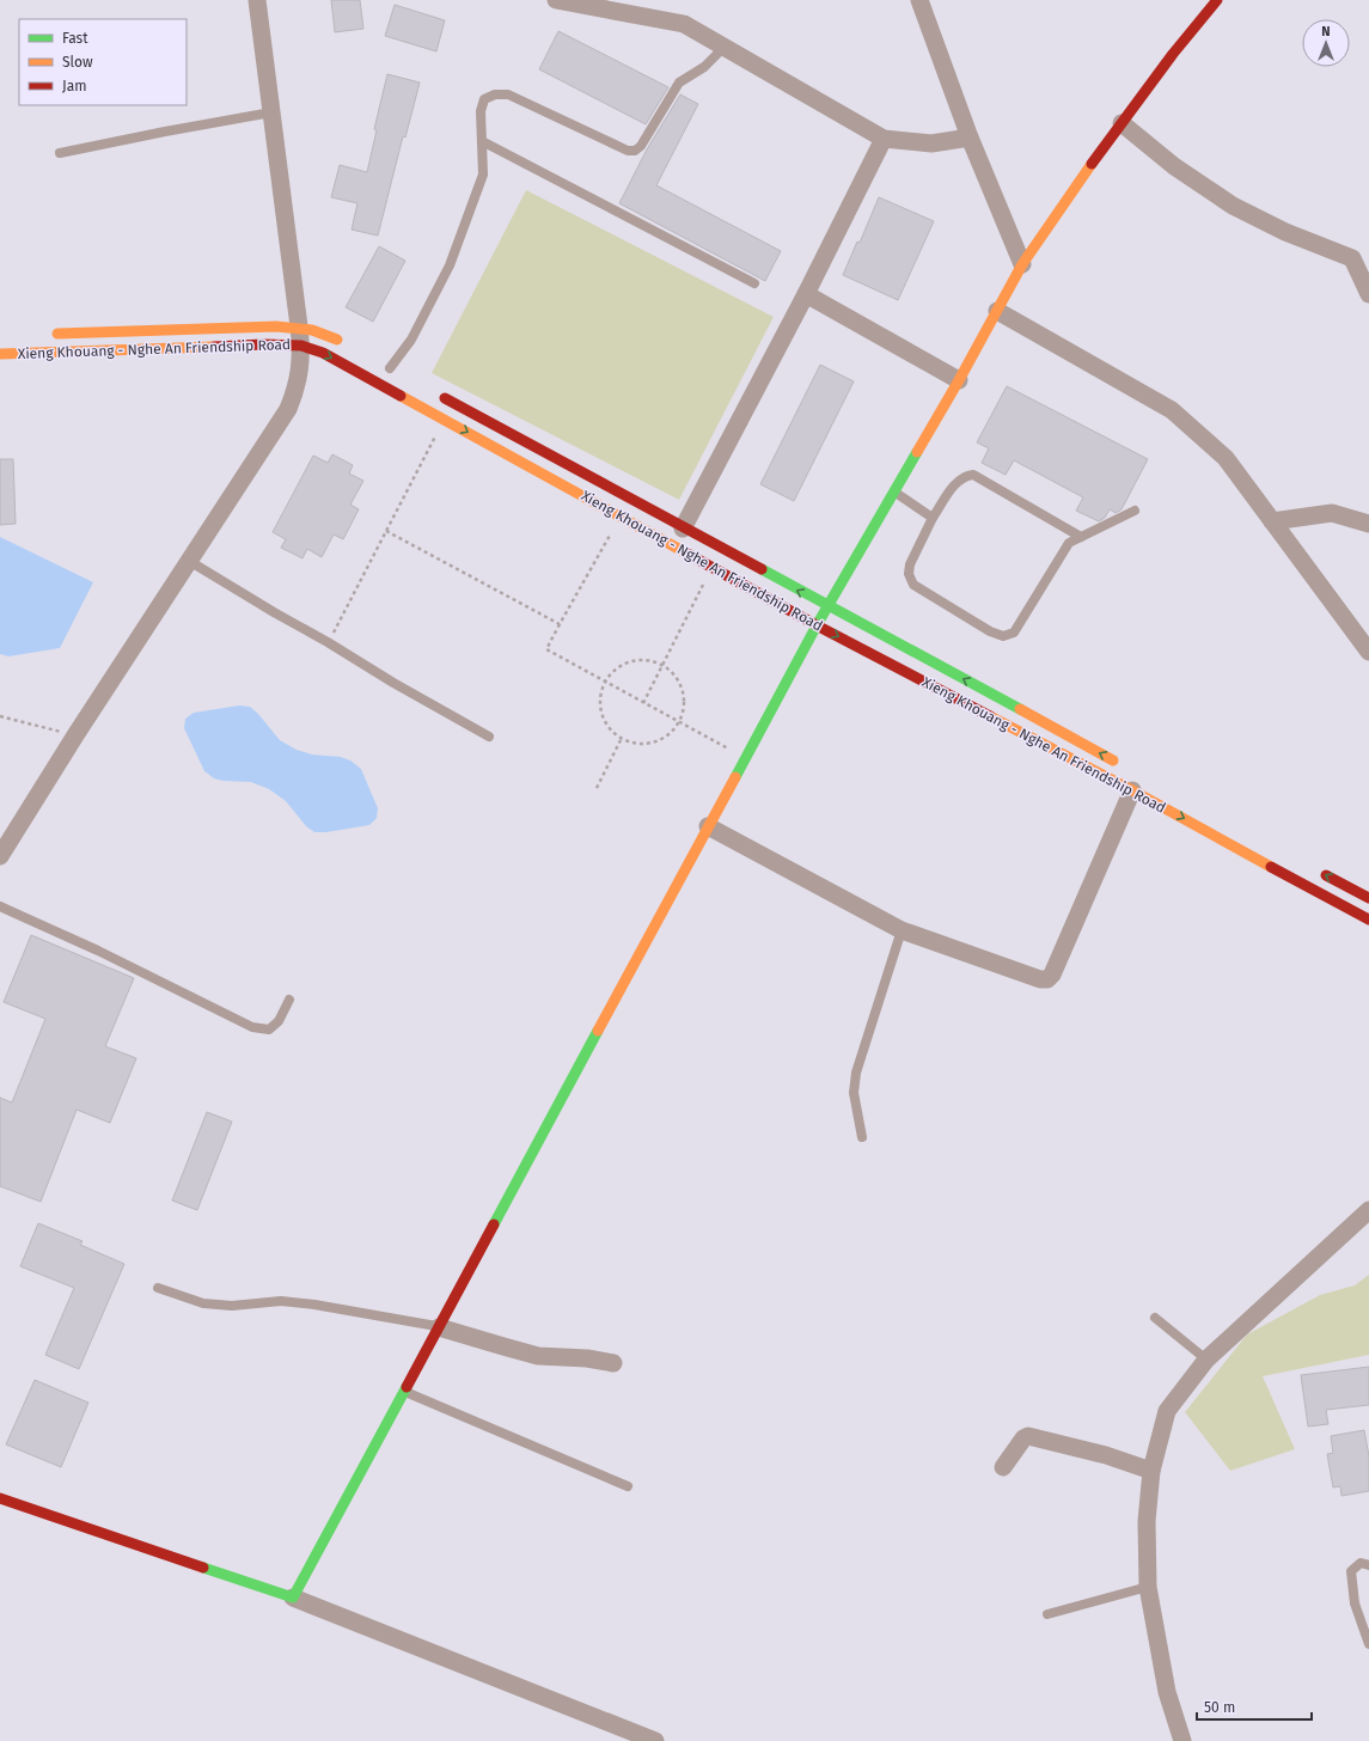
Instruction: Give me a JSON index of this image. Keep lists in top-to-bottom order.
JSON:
{
  "streets": {
    "street": ["Xieng Khouang - Nghe An Friendship Road"]
  },
  "legend": ["Fast", "Slow", "Jam"],
  "scale_bar": "50 m",
  "north": "top"
}
